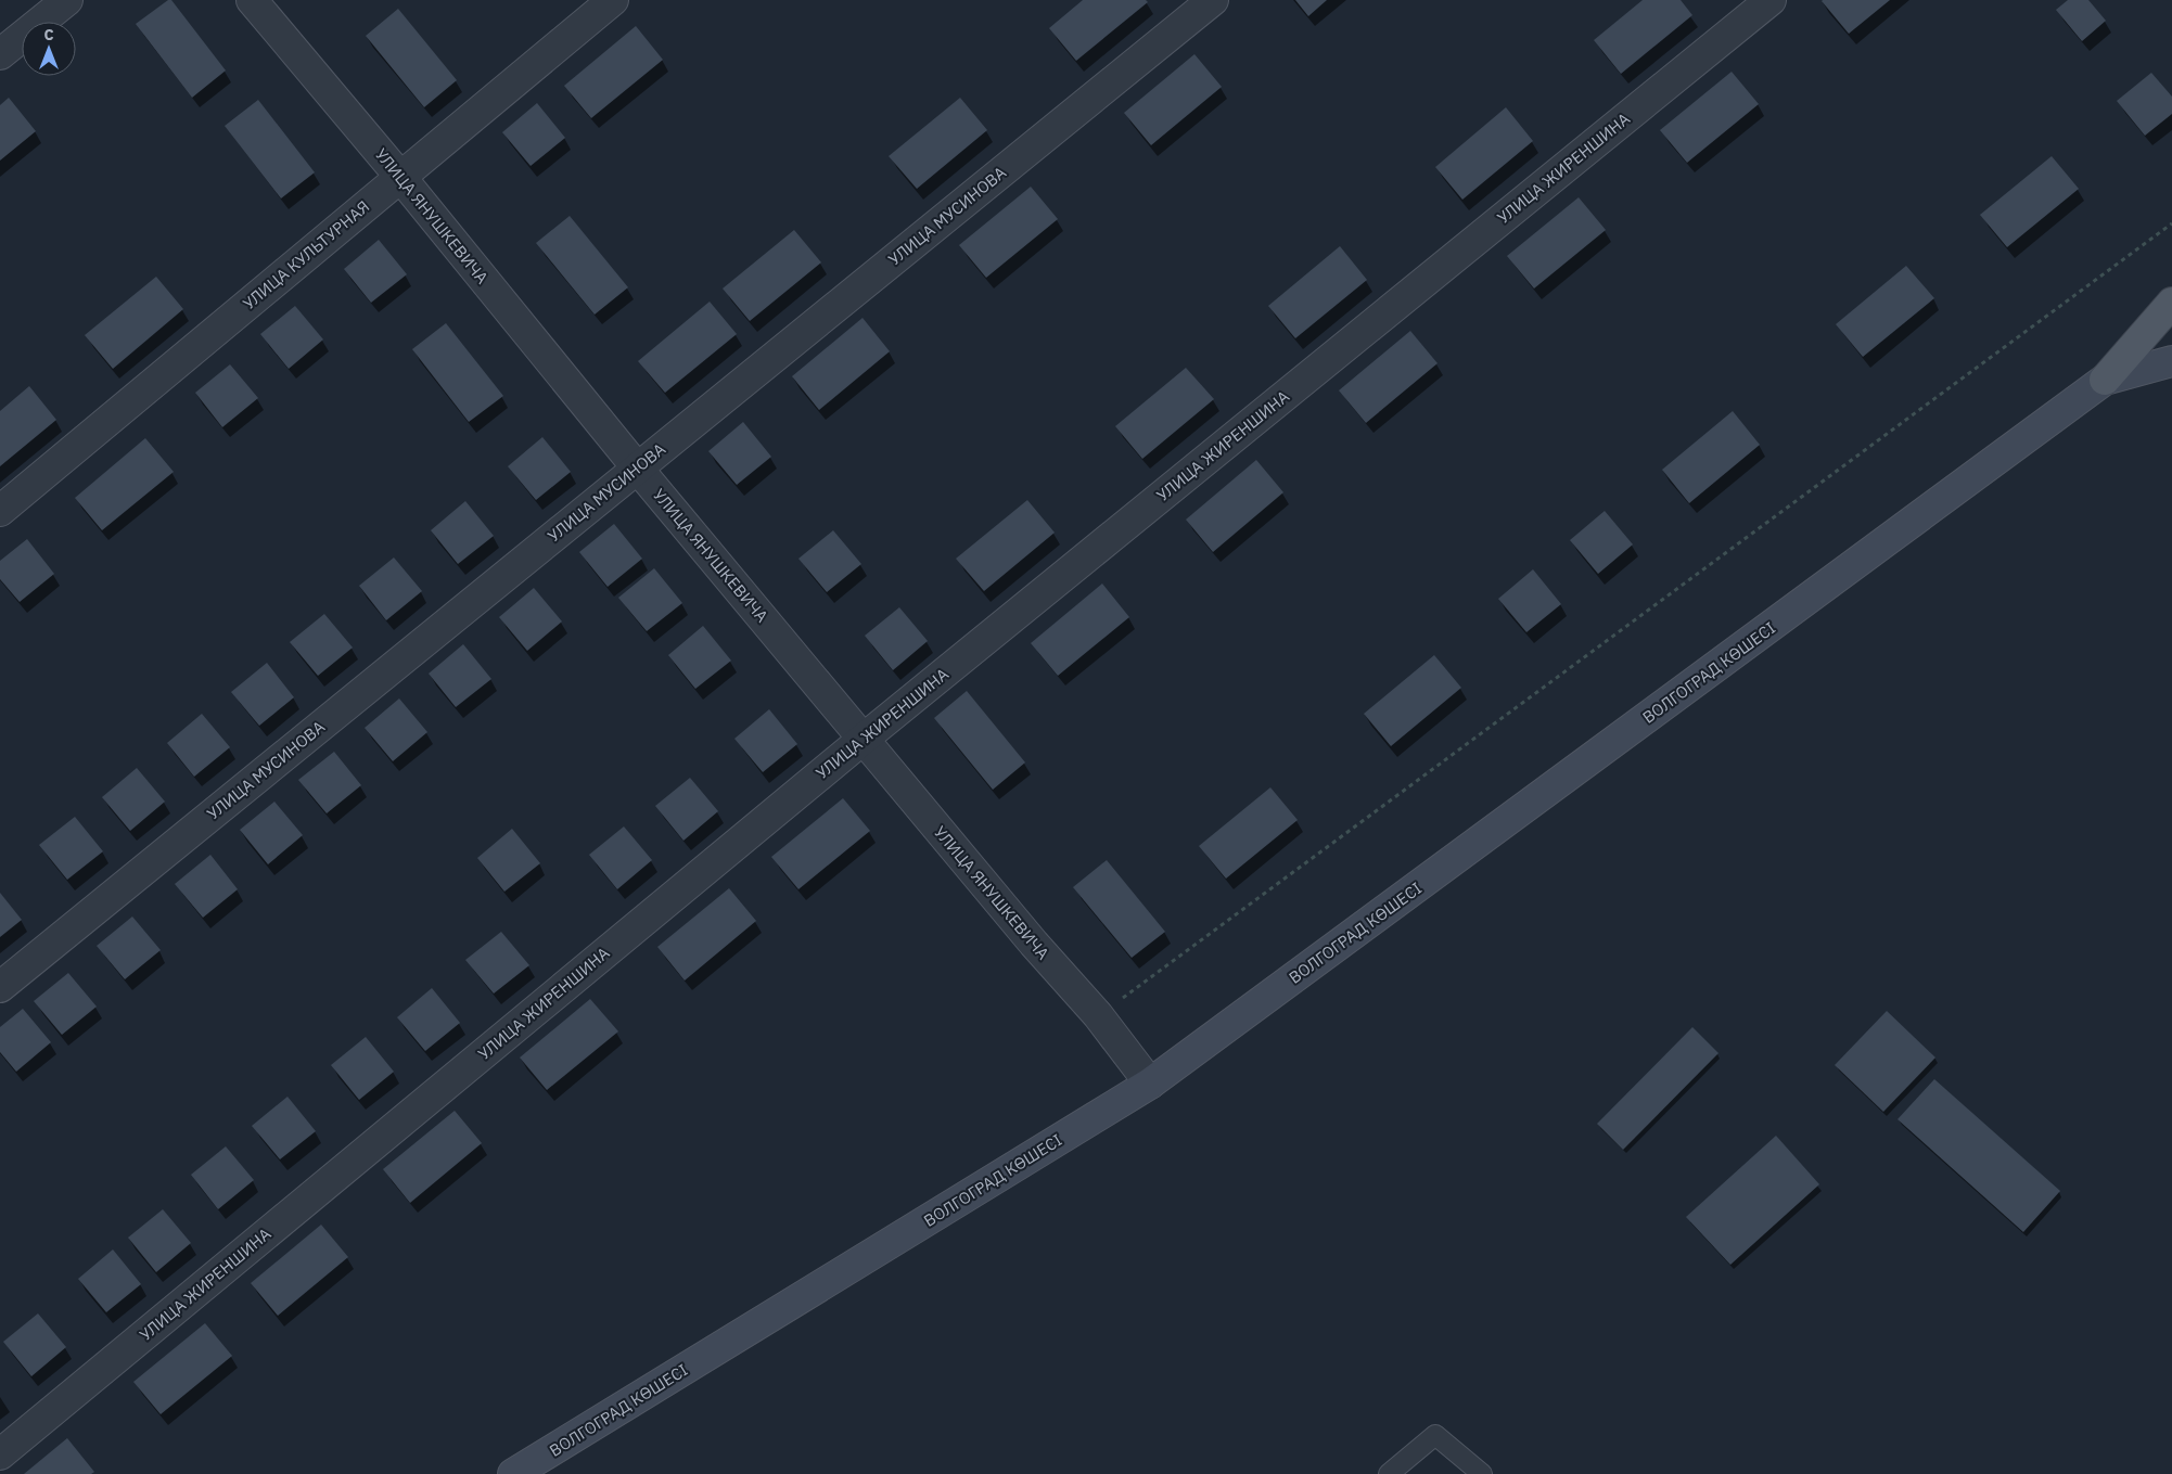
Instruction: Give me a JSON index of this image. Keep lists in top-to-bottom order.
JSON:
{
  "streets": {
    "main road": ["ВОЛГОГРАД КӨШЕСІ"],
    "street": [
      "УЛИЦА ЖИРЕНШИНА",
      "УЛИЦА ЯНУШКЕВИЧА",
      "УЛИЦА МУСИНОВА",
      "УЛИЦА КУЛЬТУРНАЯ"
    ]
  },
  "crossings": [
    ["УЛИЦА ЖИРЕНШИНА", "УЛИЦА ЯНУШКЕВИЧА"],
    ["УЛИЦА ЯНУШКЕВИЧА", "УЛИЦА МУСИНОВА"],
    ["УЛИЦА ЯНУШКЕВИЧА", "УЛИЦА КУЛЬТУРНАЯ"],
    ["УЛИЦА ЯНУШКЕВИЧА", "ВОЛГОГРАД КӨШЕСІ"]
  ],
  "north": "top"
}
